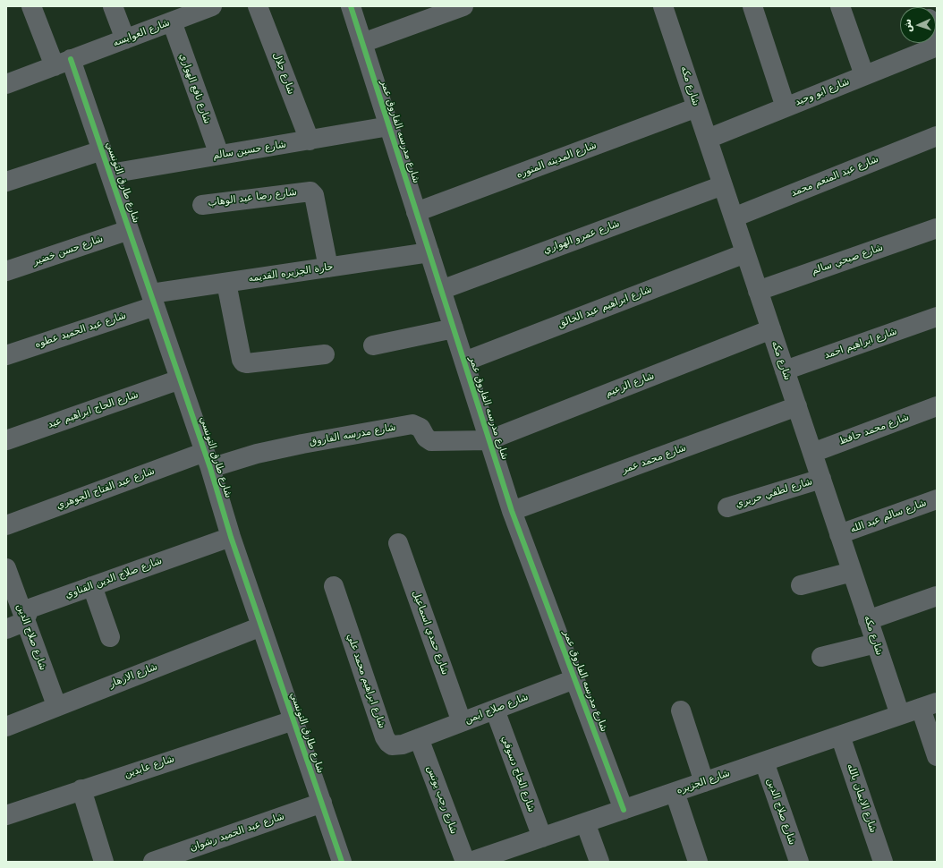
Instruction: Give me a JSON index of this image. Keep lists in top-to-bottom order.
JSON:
{
  "streets": {
    "street": [
      "شارع العوايسه",
      "شارع جلال",
      "شارع مكه",
      "شارع نافع الهواري",
      "شارع ابو وحيد",
      "شارع مدرسه الفاروق عمر",
      "شارع حسين سالم",
      "شارع المدينه المنوره",
      "شارع عبد المنعم محمد",
      "شارع طارق التونسي",
      "شارع رضا عبد الوهاب",
      "شارع عمرو الهواري",
      "شارع حسن خضير",
      "شارع صبحي سالم",
      "حارة الجزيره القديمه",
      "شارع ابراهيم عبد الخالق",
      "شارع عبد الحميد عطوه",
      "شارع ابراهيم احمد",
      "شارع الزعيم",
      "شارع الحاج ابراهيم عيد",
      "شارع محمد حافظ",
      "شارع مدرسه الفاروق",
      "شارع محمد عمر",
      "شارع عبد الفتاح الجوهري",
      "شارع لطفي حريري",
      "شارع سالم عبد الله",
      "شارع صلاح الدين القناوي",
      "شارع حمدي اسماعيل",
      "شارع صلاح الدين",
      "شارع الازهار",
      "شارع ابراهيم محمد علي",
      "شارع صلاح ايمن",
      "شارع عابدين",
      "شارع الحاج دسوقي",
      "شارع الجزيره",
      "شارع الايمان بالله",
      "شارع رجب يونس",
      "شارع عبد الحميد رشوان"
    ]
  },
  "crossings": [
    ["شارع العوايسه", "شارع نافع الهواري"],
    ["شارع العوايسه", "شارع طارق التونسي"],
    ["شارع جلال", "شارع حسين سالم"],
    ["شارع مكه", "شارع ابو وحيد"],
    ["شارع مكه", "شارع المدينه المنوره"],
    ["شارع مكه", "شارع عبد المنعم محمد"],
    ["شارع مكه", "شارع عمرو الهواري"],
    ["شارع مكه", "شارع صبحي سالم"],
    ["شارع مكه", "شارع ابراهيم عبد الخالق"],
    ["شارع مكه", "شارع ابراهيم احمد"],
    ["شارع مكه", "شارع الزعيم"],
    ["شارع مكه", "شارع محمد حافظ"],
    ["شارع مكه", "شارع محمد عمر"],
    ["شارع مكه", "شارع لطفي حريري"],
    ["شارع مكه", "شارع سالم عبد الله"],
    ["شارع مكه", "شارع الجزيره"],
    ["شارع نافع الهواري", "شارع حسين سالم"],
    ["شارع مدرسه الفاروق عمر", "شارع حسين سالم"],
    ["شارع مدرسه الفاروق عمر", "شارع المدينه المنوره"],
    ["شارع مدرسه الفاروق عمر", "شارع عمرو الهواري"],
    ["شارع مدرسه الفاروق عمر", "حارة الجزيره القديمه"],
    ["شارع مدرسه الفاروق عمر", "شارع ابراهيم عبد الخالق"],
    ["شارع مدرسه الفاروق عمر", "شارع الزعيم"],
    ["شارع مدرسه الفاروق عمر", "شارع مدرسه الفاروق"],
    ["شارع مدرسه الفاروق عمر", "شارع محمد عمر"],
    ["شارع مدرسه الفاروق عمر", "شارع صلاح ايمن"],
    ["شارع مدرسه الفاروق عمر", "شارع الجزيره"],
    ["شارع حسين سالم", "شارع طارق التونسي"],
    ["شارع طارق التونسي", "شارع حسن خضير"],
    ["شارع طارق التونسي", "حارة الجزيره القديمه"],
    ["شارع طارق التونسي", "شارع عبد الحميد عطوه"],
    ["شارع طارق التونسي", "شارع الحاج ابراهيم عيد"],
    ["شارع طارق التونسي", "شارع مدرسه الفاروق"],
    ["شارع طارق التونسي", "شارع عبد الفتاح الجوهري"],
    ["شارع طارق التونسي", "شارع صلاح الدين القناوي"],
    ["شارع طارق التونسي", "شارع الازهار"],
    ["شارع طارق التونسي", "شارع عابدين"],
    ["شارع طارق التونسي", "شارع عبد الحميد رشوان"],
    ["شارع رضا عبد الوهاب", "حارة الجزيره القديمه"],
    ["حارة الجزيره القديمه", "شارع عبد الحميد عطوه"],
    ["شارع الزعيم", "شارع مدرسه الفاروق"],
    ["شارع مدرسه الفاروق", "شارع عبد الفتاح الجوهري"],
    ["شارع صلاح الدين القناوي", "شارع صلاح الدين"],
    ["شارع حمدي اسماعيل", "شارع صلاح ايمن"],
    ["شارع صلاح الدين", "شارع الازهار"],
    ["شارع صلاح الدين", "شارع الجزيره"],
    ["شارع ابراهيم محمد علي", "شارع صلاح ايمن"],
    ["شارع ابراهيم محمد علي", "شارع رجب يونس"],
    ["شارع صلاح ايمن", "شارع الحاج دسوقي"],
    ["شارع صلاح ايمن", "شارع رجب يونس"],
    ["شارع الحاج دسوقي", "شارع الجزيره"],
    ["شارع الجزيره", "شارع الايمان بالله"]
  ],
  "north": "left"
}
